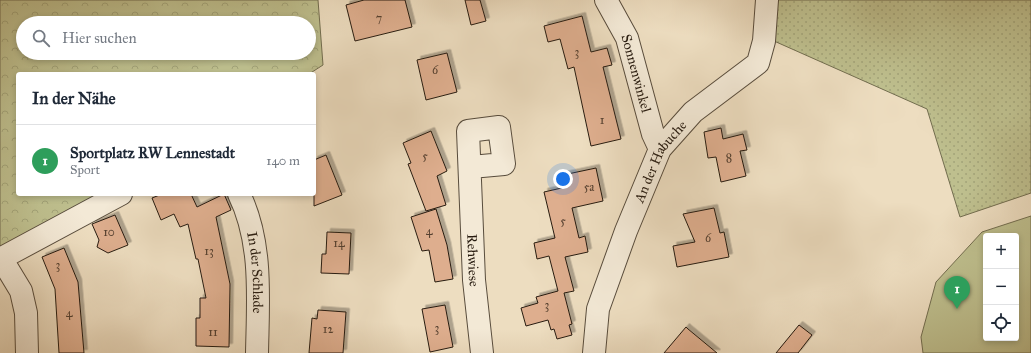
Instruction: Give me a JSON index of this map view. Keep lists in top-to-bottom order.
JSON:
{
  "streets": {
    "street": [
      "Sonnenwinkel",
      "An der Habuche",
      "Rehwiese",
      "In der Schlade"
    ]
  },
  "crossings": [
    ["Sonnenwinkel", "An der Habuche"]
  ],
  "house_numbers": [
    "7",
    "3",
    "6",
    "1",
    "5",
    "8",
    "5a",
    "5",
    "4",
    "10",
    "6",
    "14",
    "13",
    "3",
    "3",
    "4",
    "3",
    "12",
    "11"
  ],
  "page": {
    "search": "Hier suchen",
    "heading": "In der Nähe",
    "list": [
      {
        "mark": "1",
        "name": "Sportplatz RW Lennestadt",
        "note": "Sport",
        "value": "140 m"
      }
    ],
    "map_buttons": ["+", "−"],
    "pins": "1"
  }
}
